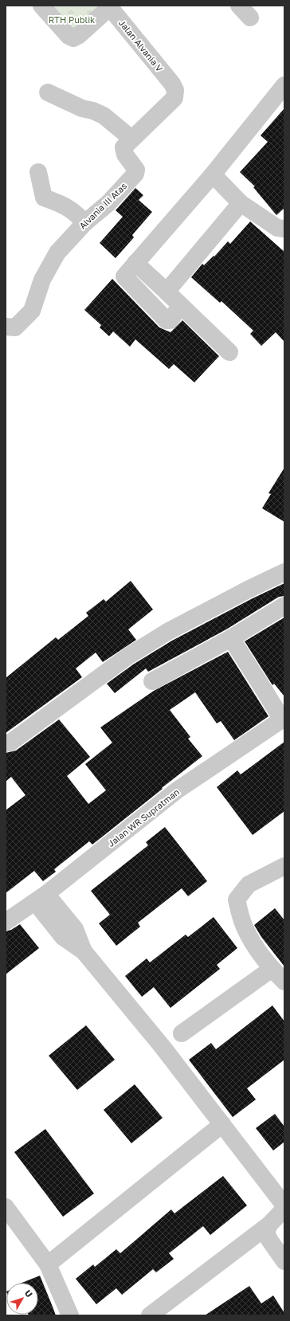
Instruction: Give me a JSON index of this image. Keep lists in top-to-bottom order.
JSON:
{
  "streets": {
    "street": ["Jalan Alvania V", "Alvania III Atas", "Jalan WR Supratman"]
  },
  "crossings": [
    ["Jalan Alvania V", "Alvania III Atas"]
  ],
  "parks": ["RTH Publik"],
  "north": "top right"
}
